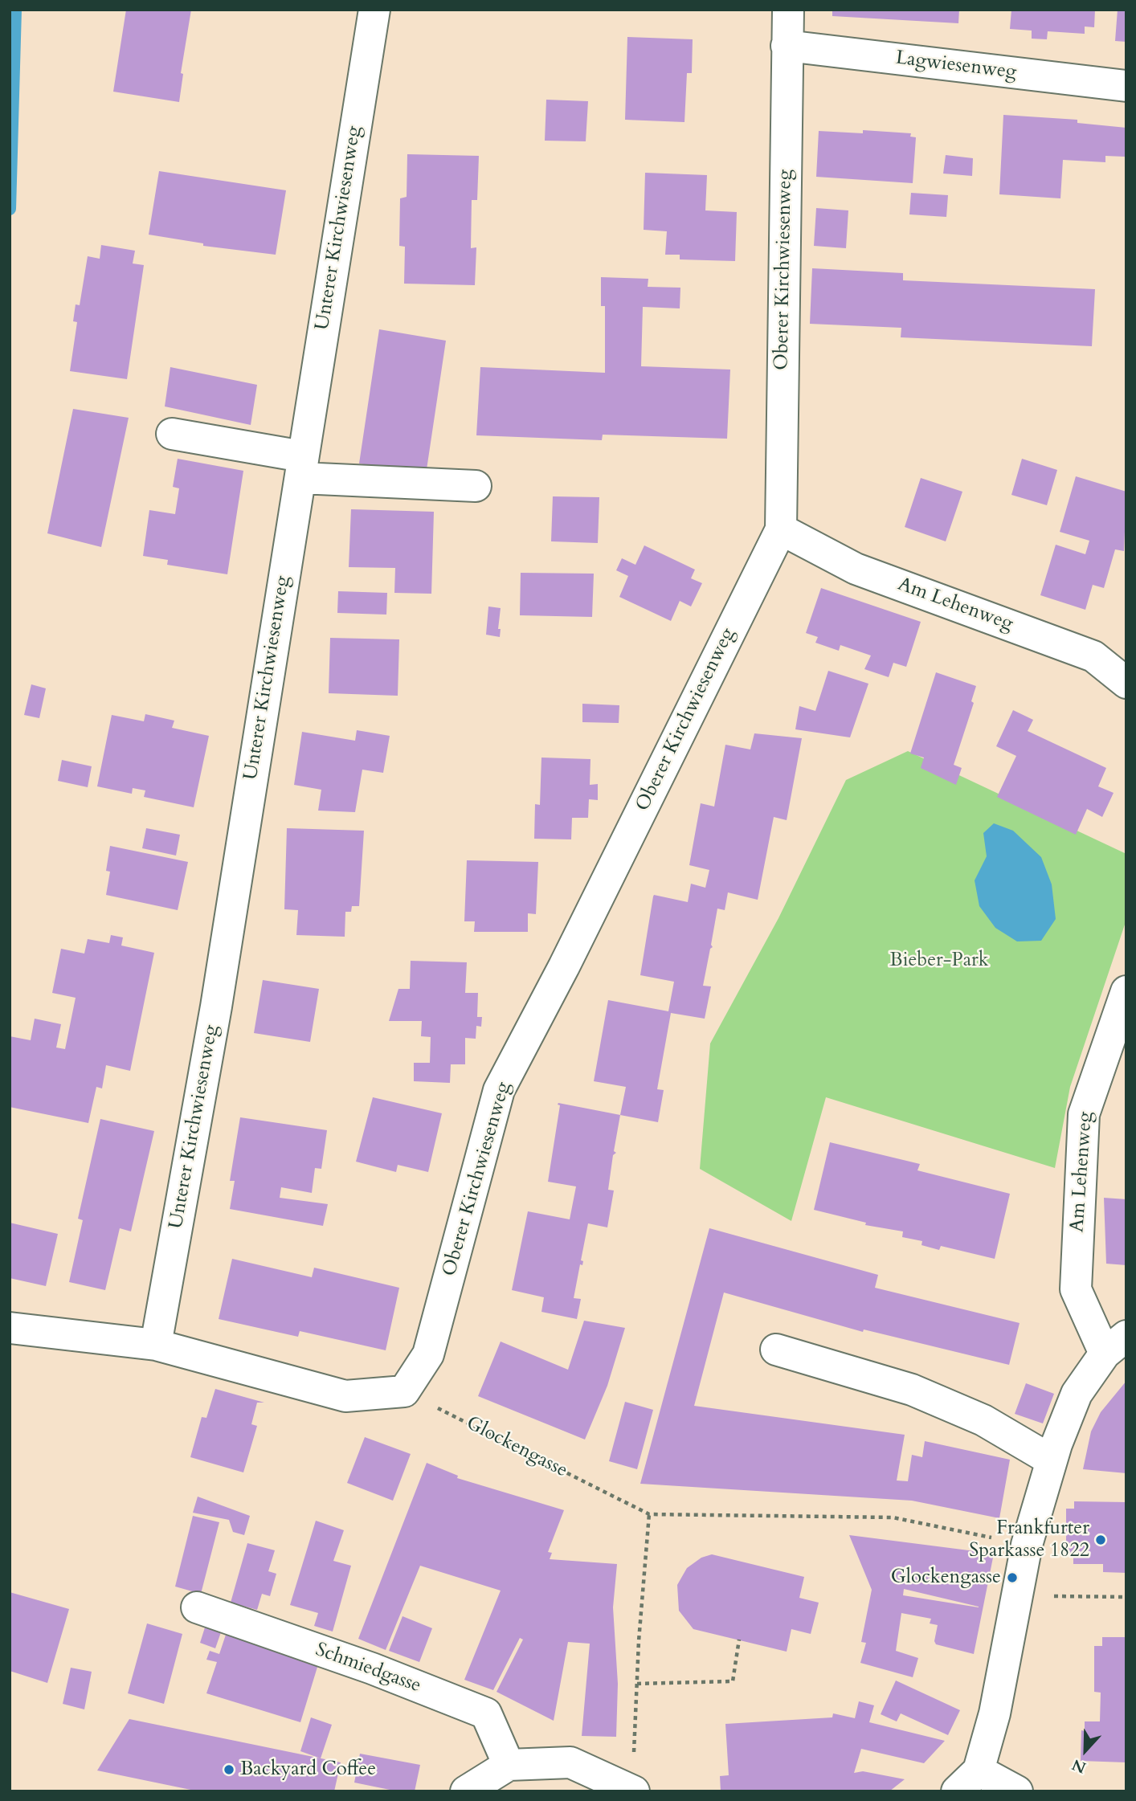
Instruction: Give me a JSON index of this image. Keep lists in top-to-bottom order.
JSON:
{
  "streets": {
    "street": [
      "Lagwiesenweg",
      "Unterer Kirchwiesenweg",
      "Oberer Kirchwiesenweg",
      "Am Lehenweg",
      "Schmiedgasse"
    ],
    "path": ["Glockengasse"]
  },
  "crossings": [
    ["Lagwiesenweg", "Oberer Kirchwiesenweg"],
    ["Oberer Kirchwiesenweg", "Am Lehenweg"],
    ["Oberer Kirchwiesenweg", "Glockengasse"]
  ],
  "parks": ["Bieber-Park"],
  "places": ["Frankfurter Sparkasse 1822", "Glockengasse", "Backyard Coffee"],
  "north": "bottom"
}
